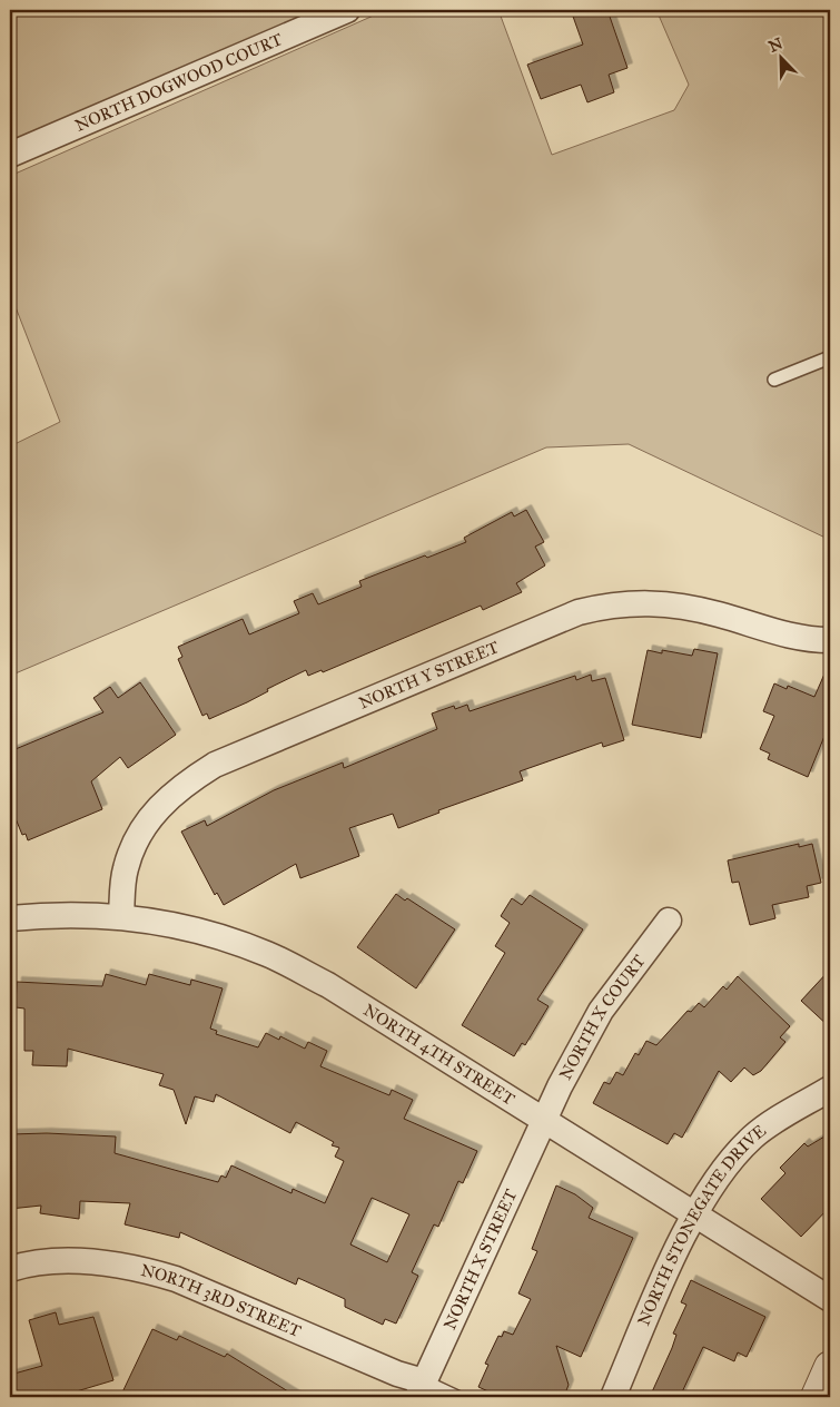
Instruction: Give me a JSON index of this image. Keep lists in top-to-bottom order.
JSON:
{
  "streets": {
    "street": [
      "NORTH DOGWOOD COURT",
      "NORTH Y STREET",
      "NORTH X COURT",
      "NORTH 4TH STREET",
      "NORTH STONEGATE DRIVE",
      "NORTH X STREET",
      "NORTH 3RD STREET"
    ]
  },
  "crossings": [
    ["NORTH Y STREET", "NORTH 4TH STREET"],
    ["NORTH X COURT", "NORTH 4TH STREET"],
    ["NORTH X COURT", "NORTH X STREET"],
    ["NORTH 4TH STREET", "NORTH STONEGATE DRIVE"],
    ["NORTH 4TH STREET", "NORTH X STREET"],
    ["NORTH X STREET", "NORTH 3RD STREET"]
  ],
  "north": "top left"
}
